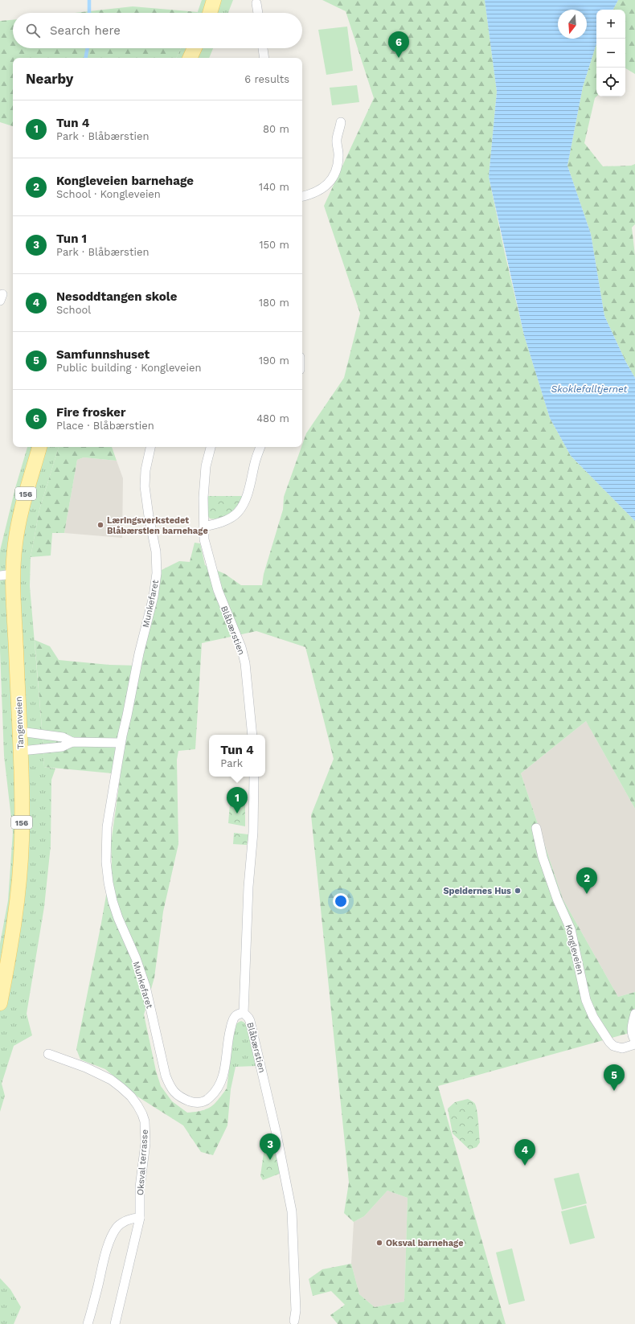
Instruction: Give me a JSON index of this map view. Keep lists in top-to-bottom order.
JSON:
{
  "streets": {
    "main road": ["156", "Tangenveien"],
    "street": [
      "Munkefaret",
      "Blåbærstien",
      "Kongleveien",
      "Oksval terrasse"
    ]
  },
  "crossings": [
    ["Munkefaret", "Blåbærstien"]
  ],
  "water": ["Skoklefalltjernet"],
  "places": ["Læringsverkstedet Blåbærstien barnehage", "Speidernes Hus", "Oksval barnehage"],
  "north": "bottom",
  "page": {
    "map_buttons": ["+", "−"],
    "search": "Search here",
    "pins": [
      "6",
      "1",
      "2",
      "5",
      "3",
      "4"
    ],
    "heading": ["Nearby", "6 results"],
    "list": [
      {
        "mark": "1",
        "name": "Tun 4",
        "note": "Park · Blåbærstien",
        "value": "80 m"
      },
      {
        "mark": "2",
        "name": "Kongleveien barnehage",
        "note": "School · Kongleveien",
        "value": "140 m"
      },
      {
        "mark": "3",
        "name": "Tun 1",
        "note": "Park · Blåbærstien",
        "value": "150 m"
      },
      {
        "mark": "4",
        "name": "Nesoddtangen skole",
        "note": "School",
        "value": "180 m"
      },
      {
        "mark": "5",
        "name": "Samfunnshuset",
        "note": "Public building · Kongleveien",
        "value": "190 m"
      },
      {
        "mark": "6",
        "name": "Fire frosker",
        "note": "Place · Blåbærstien",
        "value": "480 m"
      }
    ],
    "popup": ["Tun 4", "Park"]
  }
}
